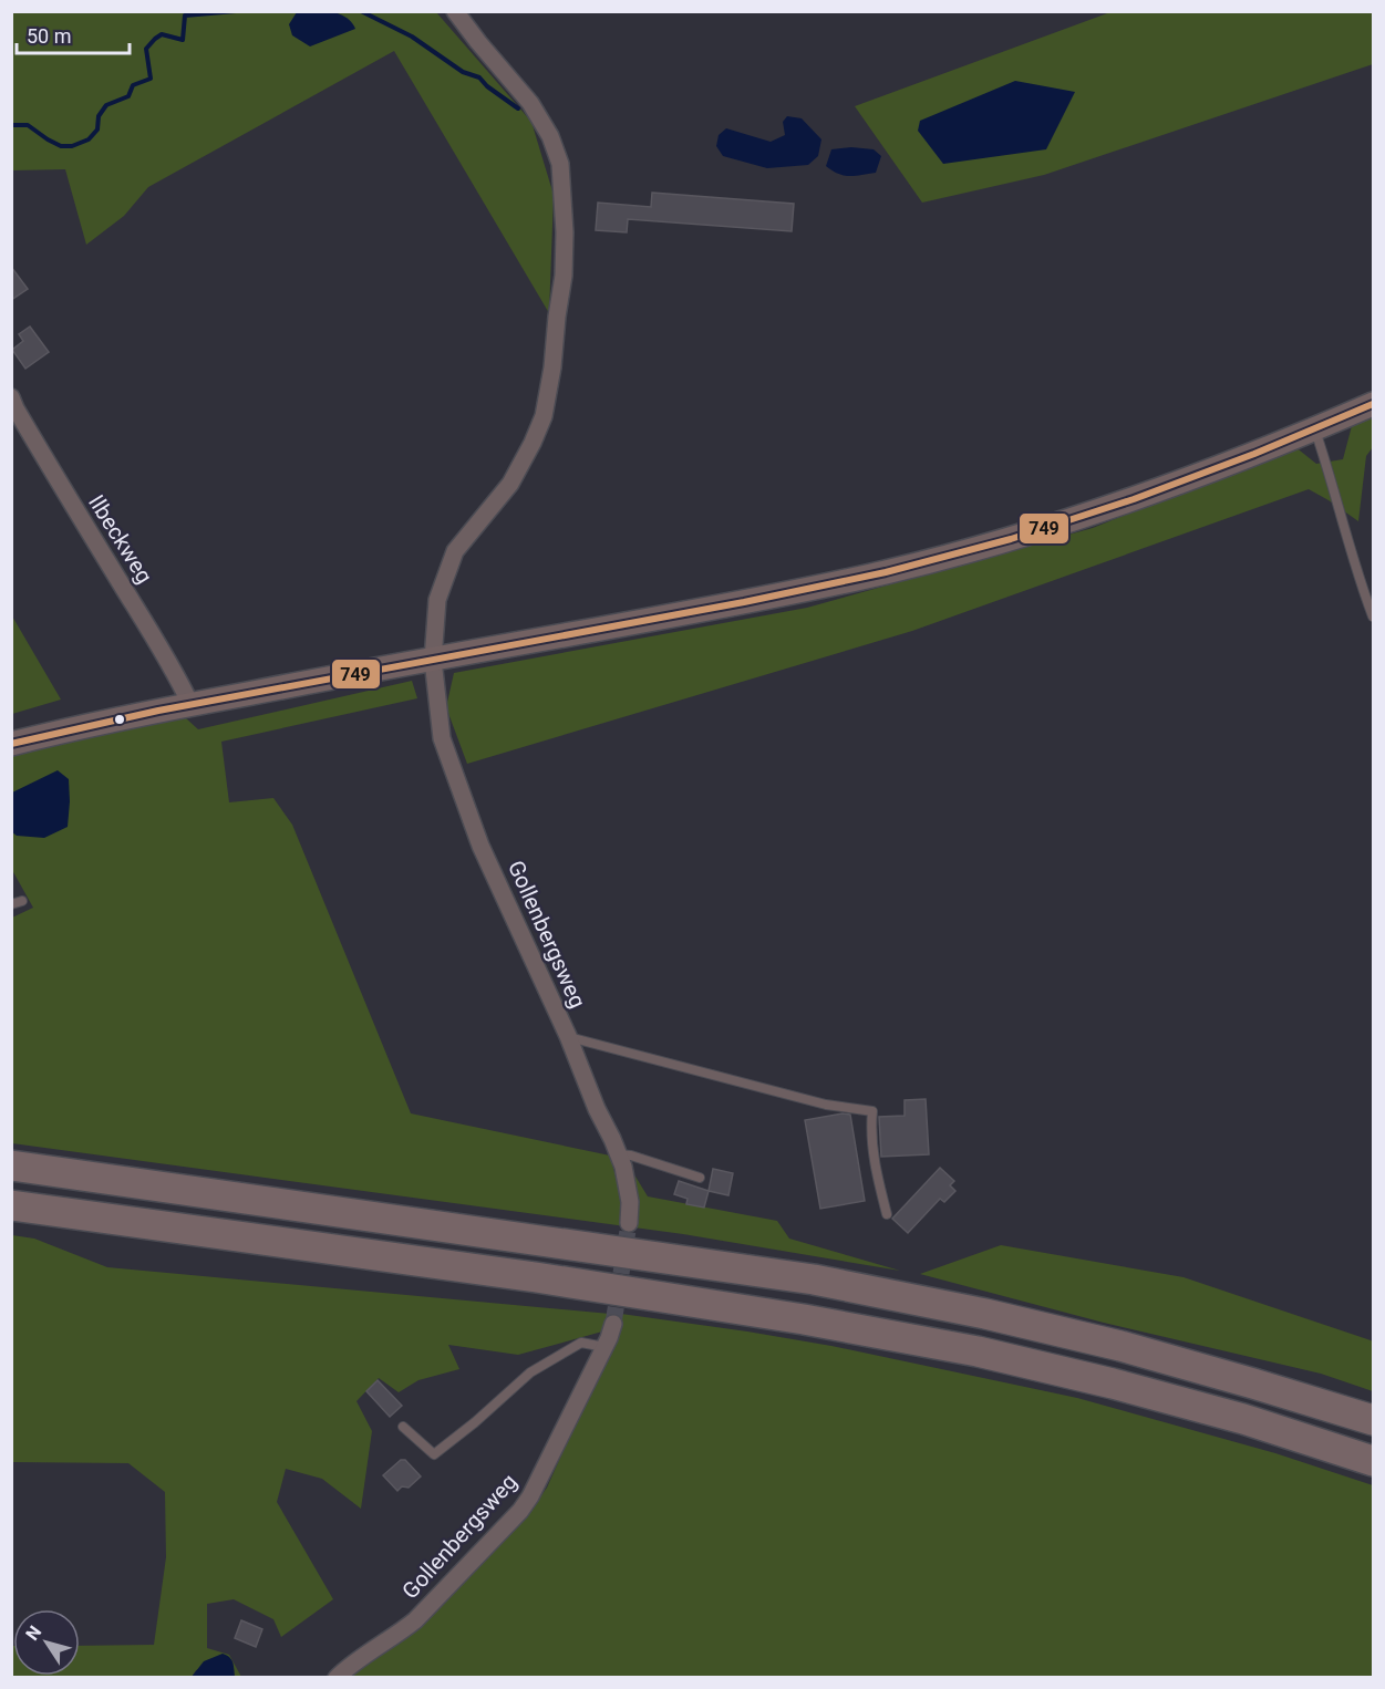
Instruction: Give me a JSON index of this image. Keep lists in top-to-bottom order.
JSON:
{
  "streets": {
    "street": ["Ilbeckweg", "Gollenbergsweg"]
  },
  "lines": ["transit line 749"],
  "scale_bar": "50 m",
  "north": "top left"
}
